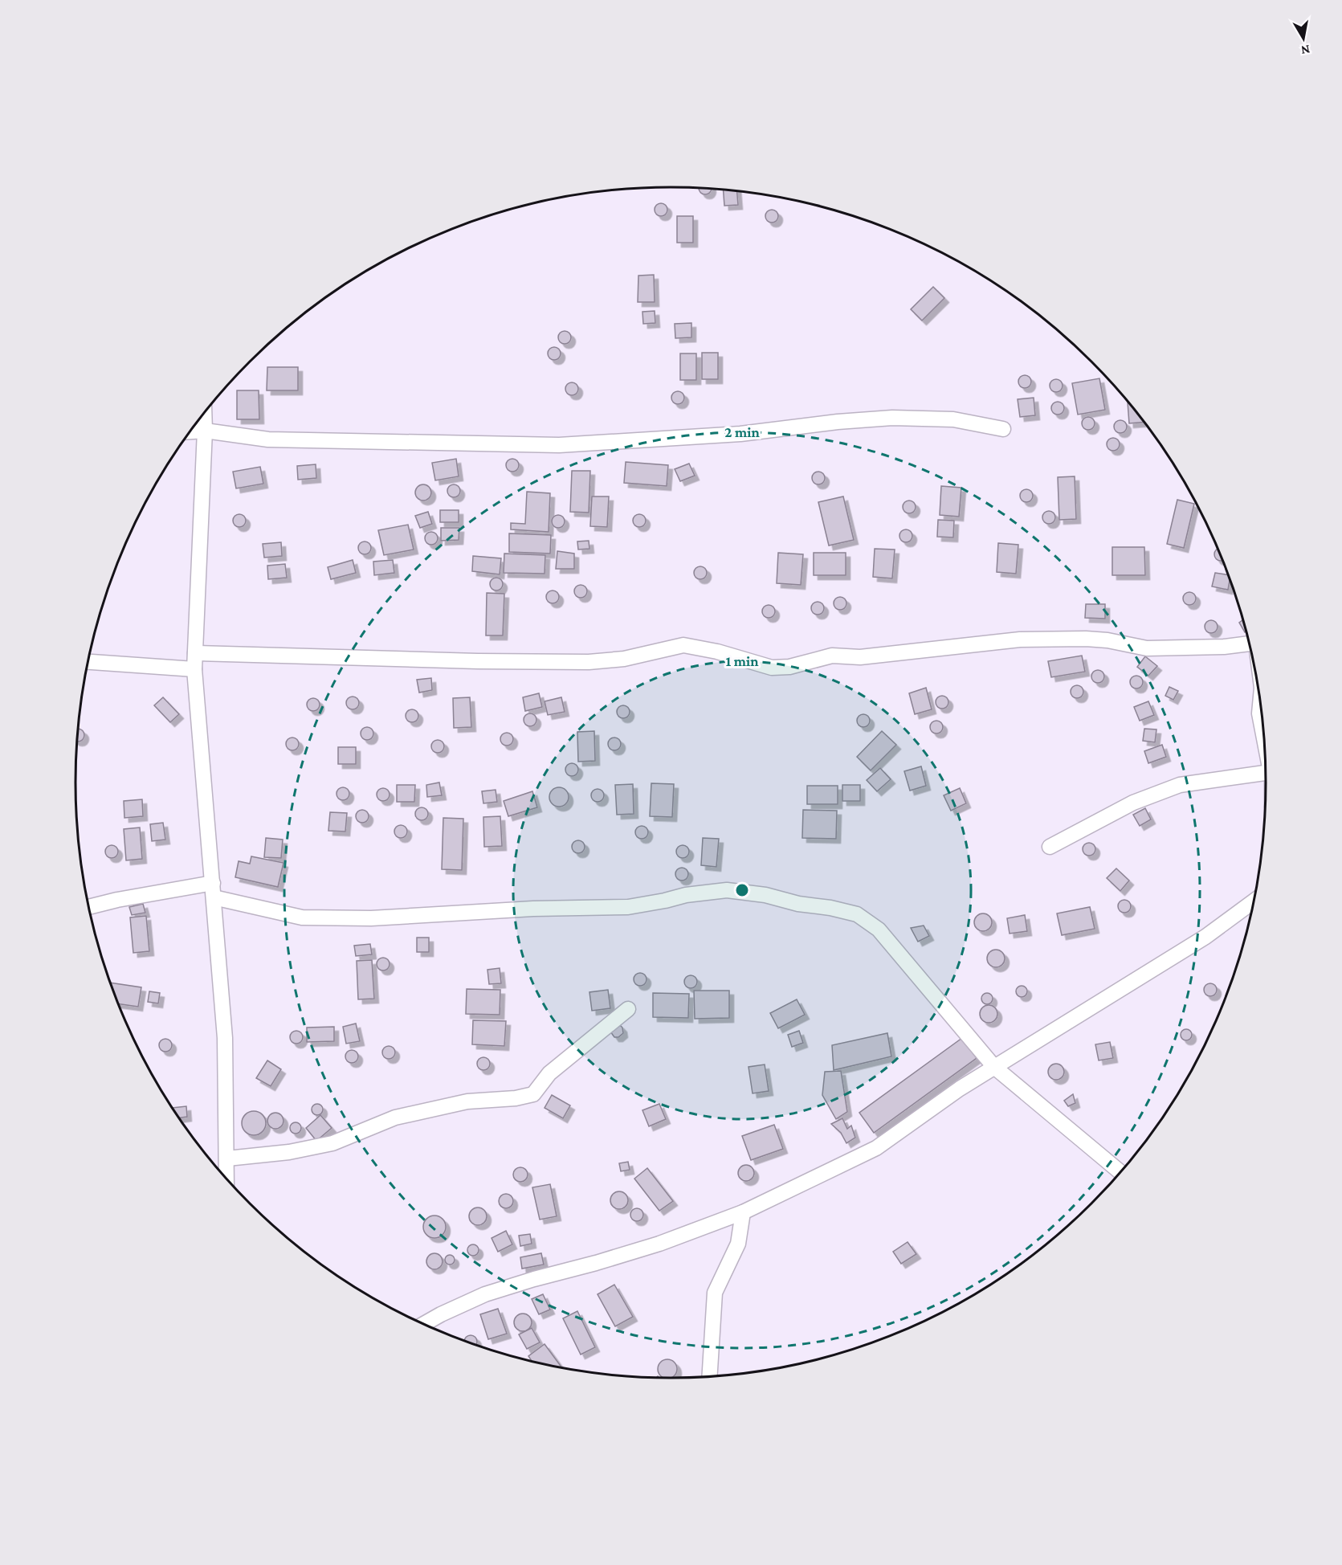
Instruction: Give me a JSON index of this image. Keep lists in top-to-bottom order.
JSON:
{
  "north": "bottom",
  "rings": ["2 min", "1 min"]
}
